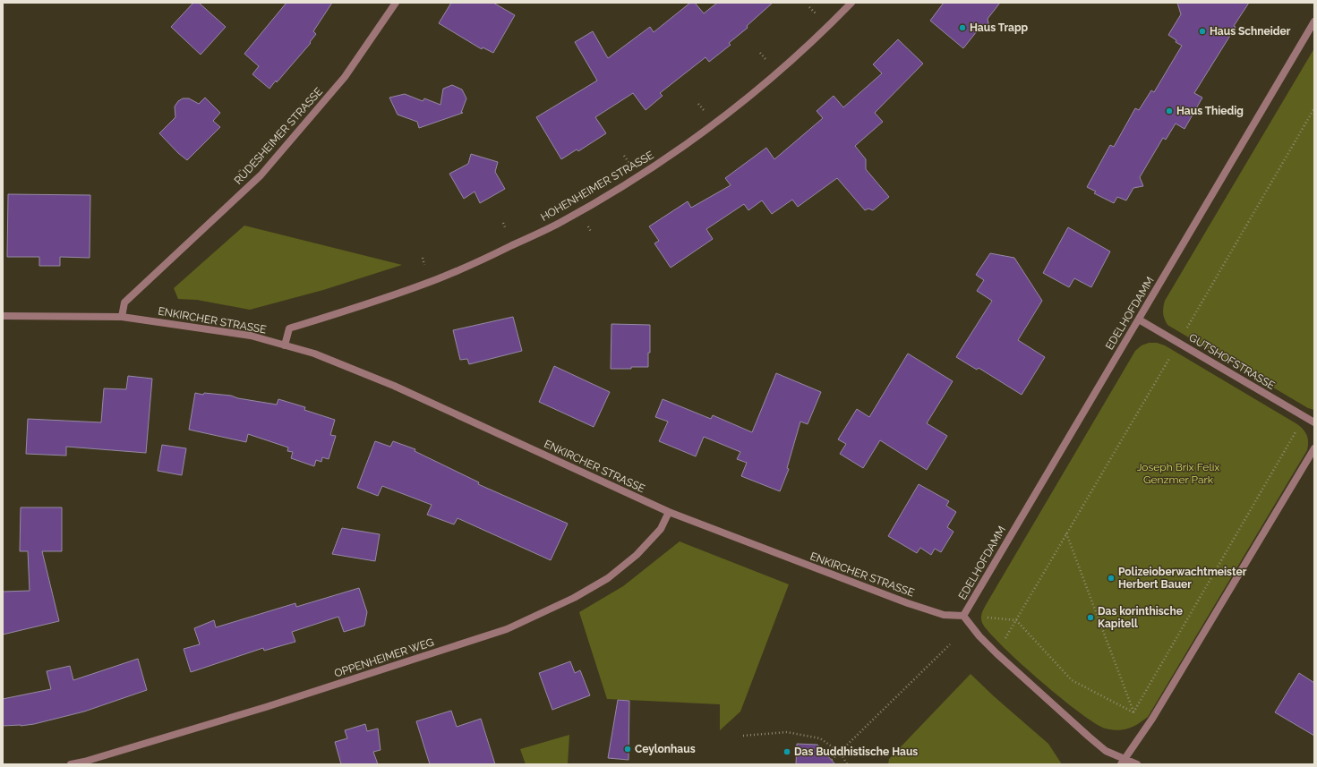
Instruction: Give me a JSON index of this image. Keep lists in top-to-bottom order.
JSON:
{
  "streets": {
    "street": [
      "RÜDESHEIMER STRASSE",
      "HOHENHEIMER STRASSE",
      "EDELHOFDAMM",
      "ENKIRCHER STRASSE",
      "GUTSHOFSTRASSE",
      "OPPENHEIMER WEG"
    ]
  },
  "crossings": [
    ["RÜDESHEIMER STRASSE", "ENKIRCHER STRASSE"],
    ["HOHENHEIMER STRASSE", "ENKIRCHER STRASSE"],
    ["EDELHOFDAMM", "ENKIRCHER STRASSE"],
    ["EDELHOFDAMM", "GUTSHOFSTRASSE"],
    ["ENKIRCHER STRASSE", "OPPENHEIMER WEG"]
  ],
  "parks": ["Joseph Brix Felix Genzmer Park"],
  "places": [
    "Haus Trapp",
    "Haus Schneider",
    "Haus Thiedig",
    "Polizeioberwachtmeister Herbert Bauer",
    "Das korinthische Kapitell",
    "Ceylonhaus",
    "Das Buddhistische Haus"
  ]
}
